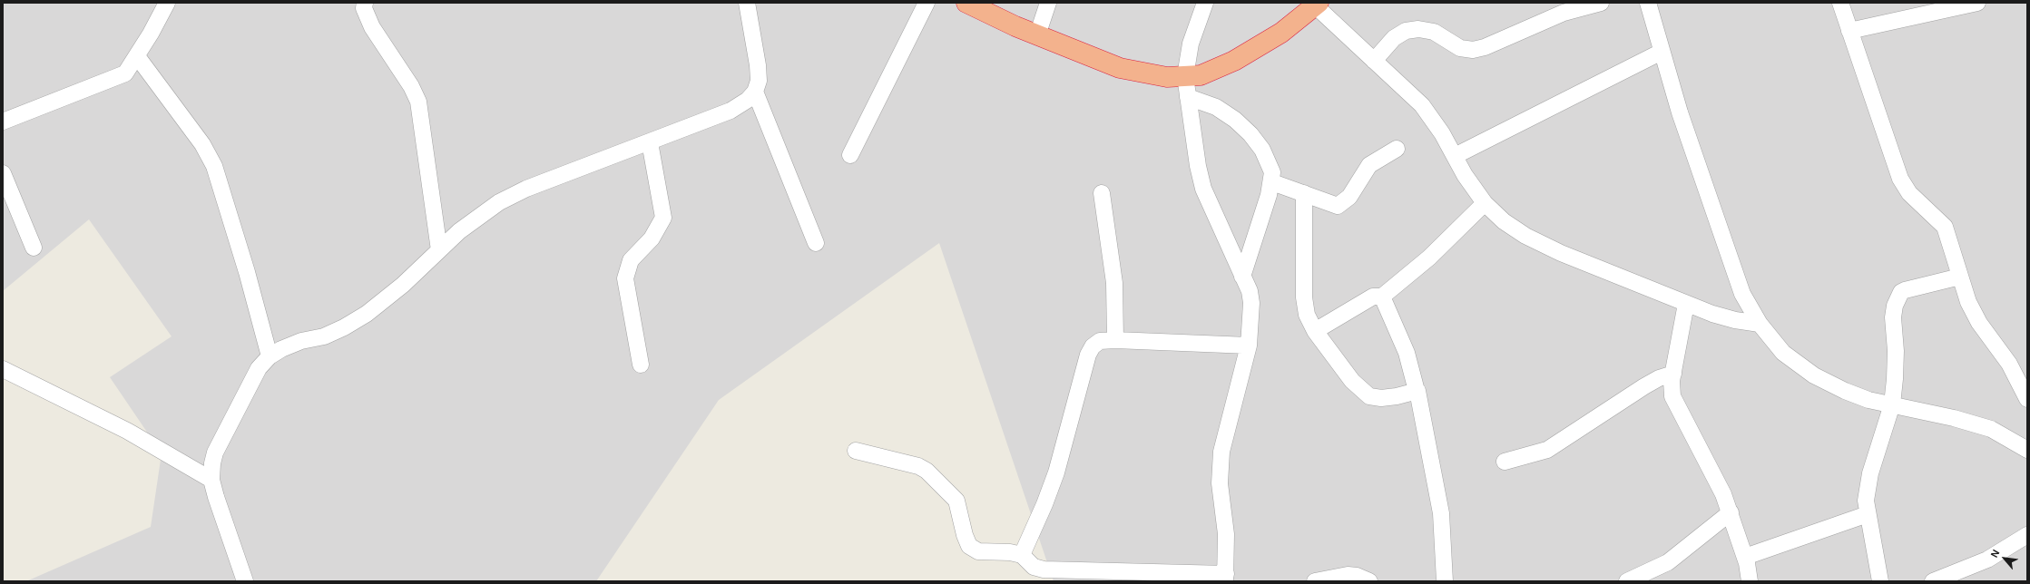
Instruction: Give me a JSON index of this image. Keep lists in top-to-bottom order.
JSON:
{
  "north": "top left"
}
